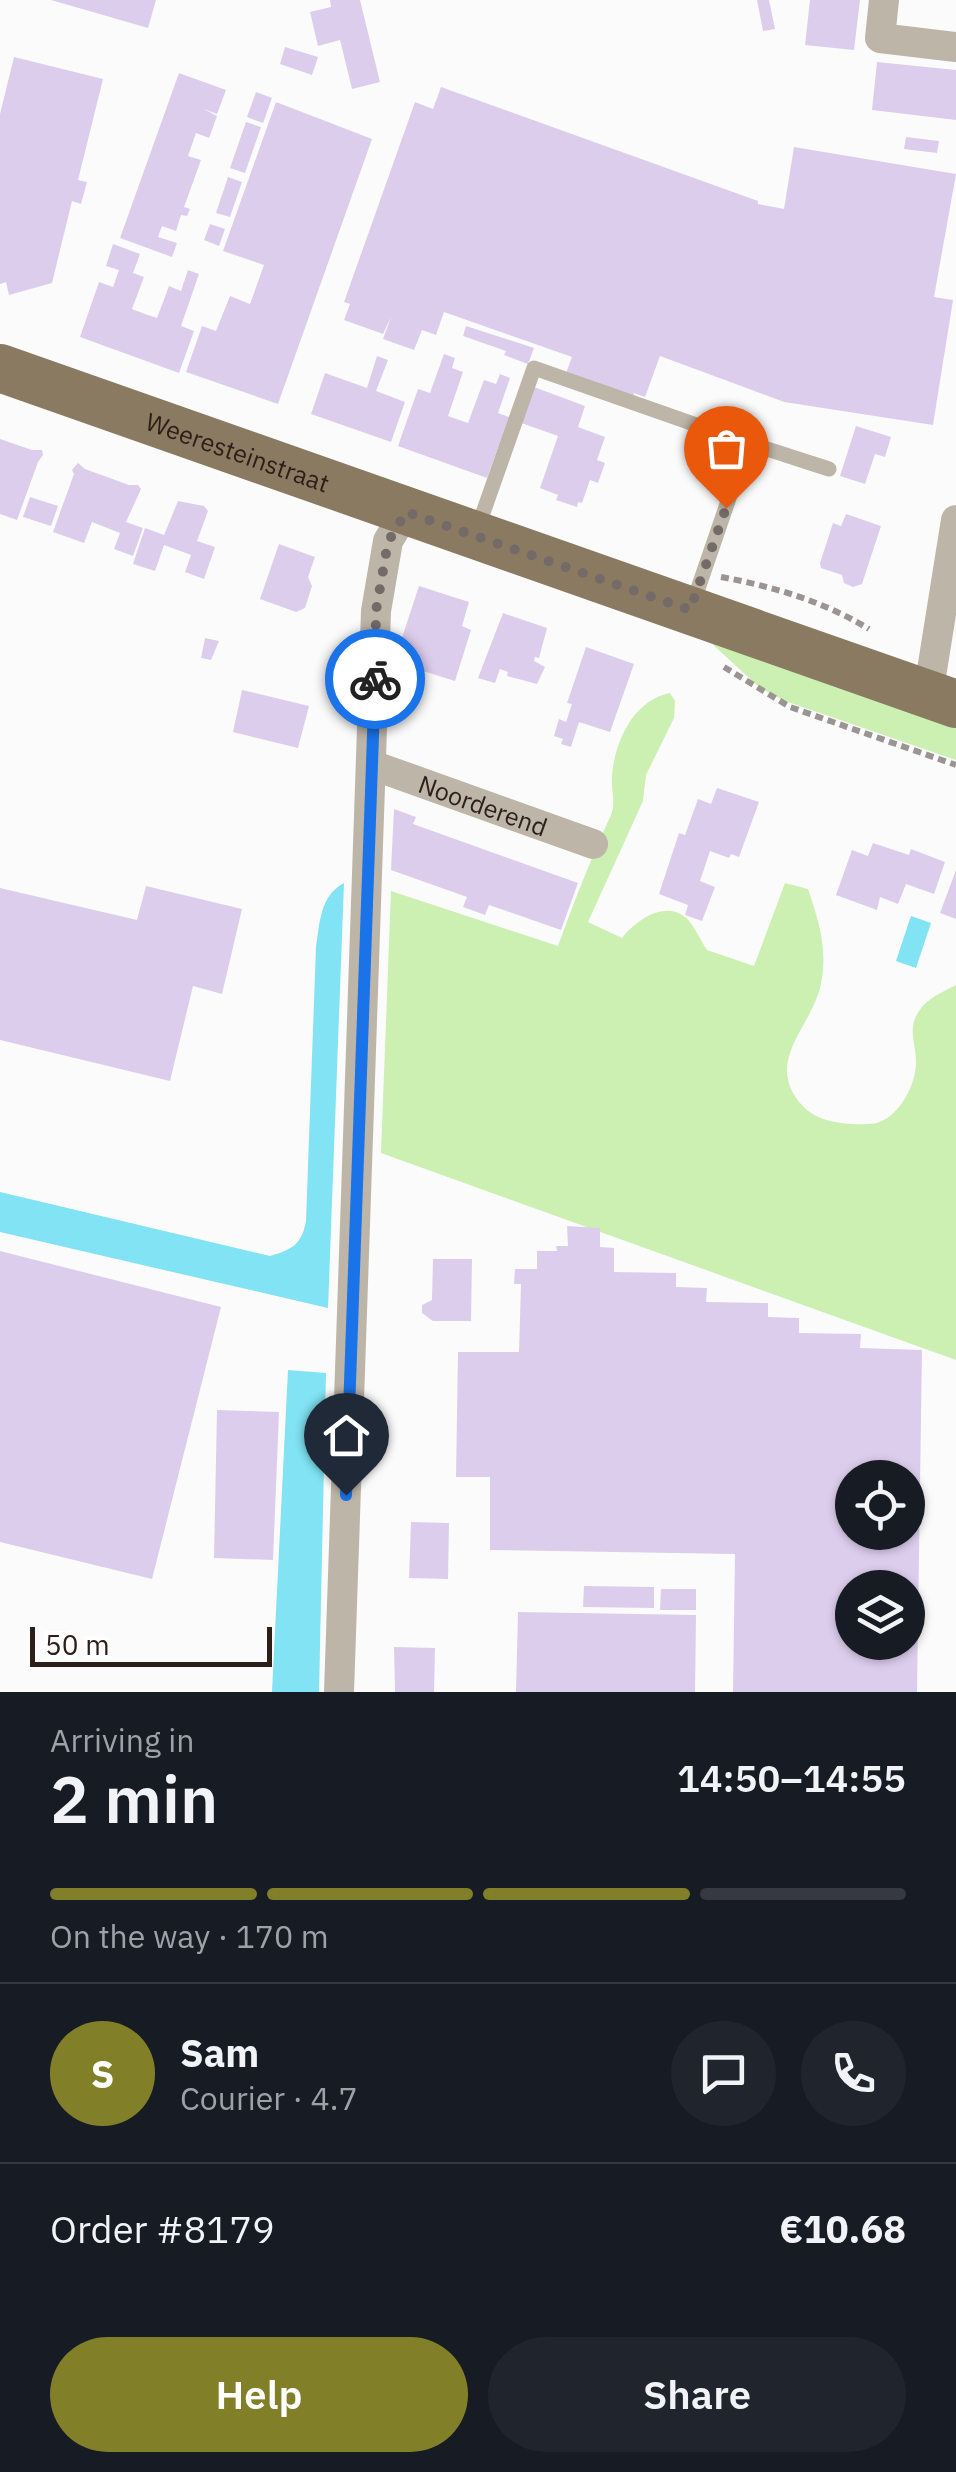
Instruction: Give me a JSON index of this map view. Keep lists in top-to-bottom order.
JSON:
{
  "streets": {
    "main road": ["Weeresteinstraat"],
    "street": ["Noorderend"]
  },
  "scale_bar": "50 m",
  "page": {
    "scale": "50 m",
    "heading": ["2 min", "Arriving in", "14:50–14:55"],
    "panel": [
      "Sam",
      "Courier · 4.7",
      "Order #8179",
      "€10.68"
    ],
    "bar": "On the way · 170 m",
    "round": "S",
    "buttons": ["Help", "Share"]
  }
}
